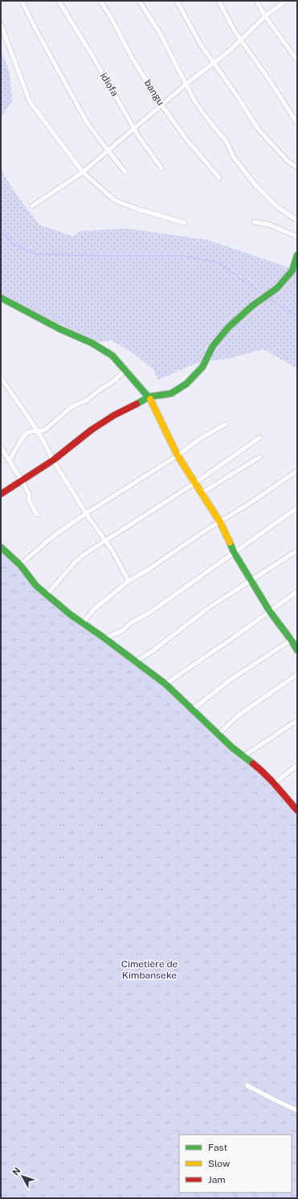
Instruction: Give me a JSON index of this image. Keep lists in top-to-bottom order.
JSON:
{
  "streets": {
    "street": ["idiofa", "bangu"]
  },
  "parks": ["Cimetière de Kimbanseke"],
  "legend": ["Fast", "Slow", "Jam"],
  "north": "top left"
}
